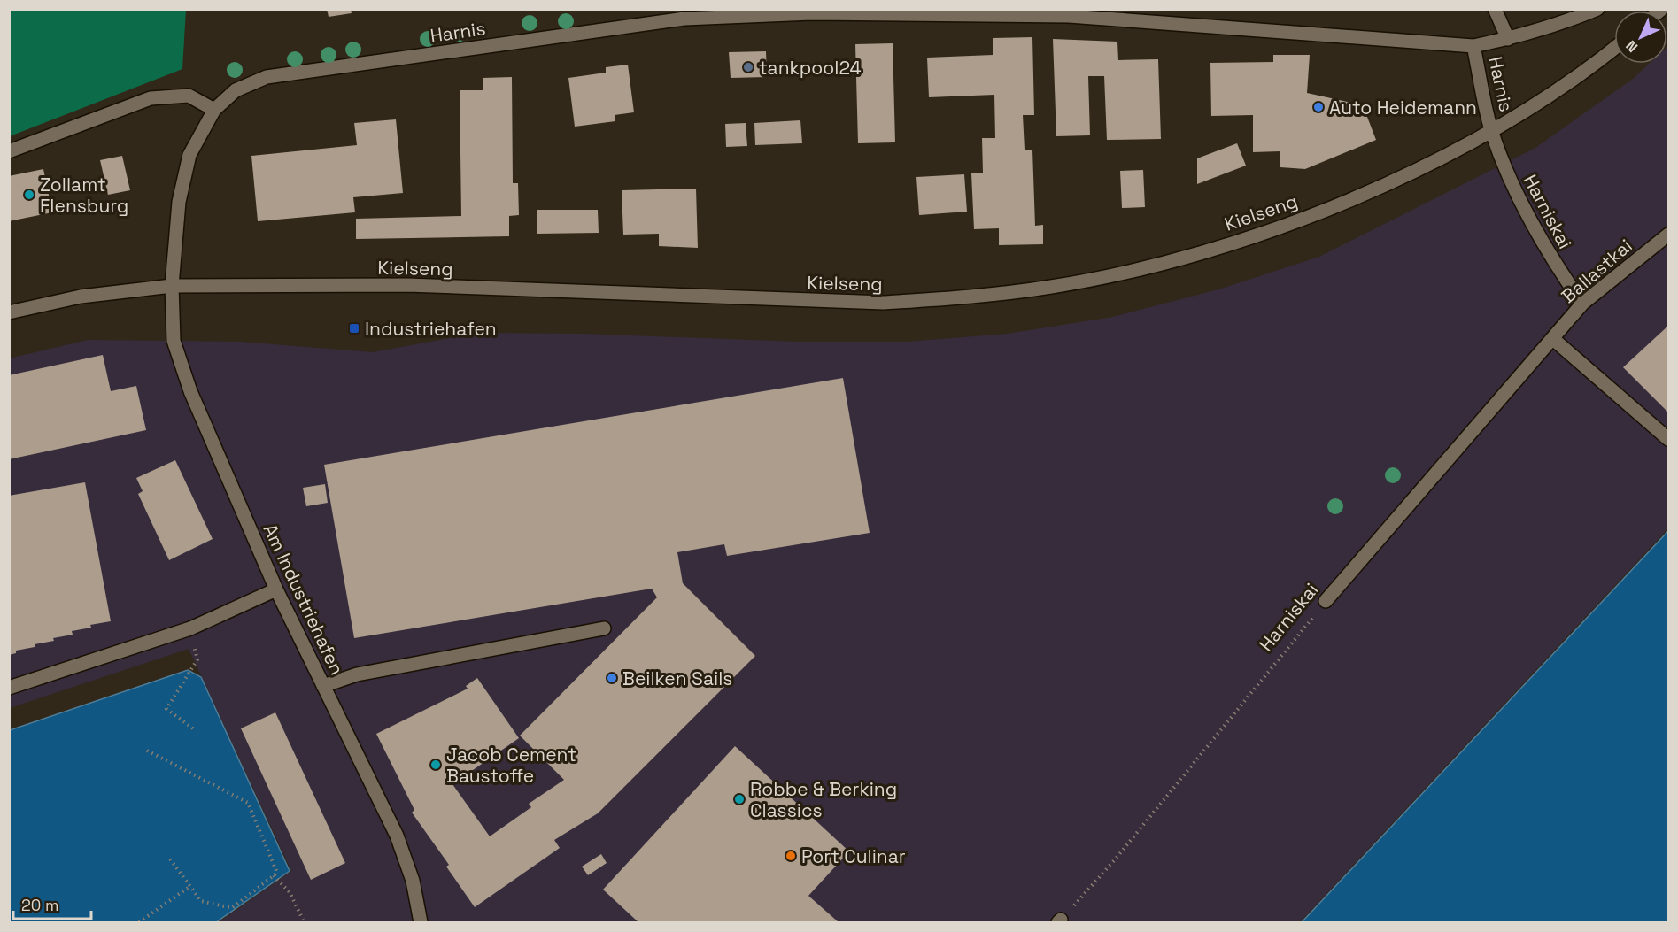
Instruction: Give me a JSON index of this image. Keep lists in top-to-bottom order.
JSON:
{
  "streets": {
    "street": [
      "Harnis",
      "Harniskai",
      "Kielseng",
      "Ballastkai",
      "Am Industriehafen"
    ]
  },
  "crossings": [
    ["Harnis", "Harniskai"],
    ["Harnis", "Kielseng"],
    ["Harnis", "Am Industriehafen"],
    ["Harniskai", "Kielseng"],
    ["Harniskai", "Ballastkai"],
    ["Kielseng", "Am Industriehafen"]
  ],
  "places": {
    "other": [
      "tankpool24",
      "Auto Heidemann",
      "Zollamt Flensburg",
      "Beilken Sails",
      "Jacob Cement Baustoffe",
      "Robbe & Berking Classics",
      "Port Culinar"
    ],
    "transit": ["Industriehafen"]
  },
  "scale_bar": "20 m",
  "north": "bottom left"
}
